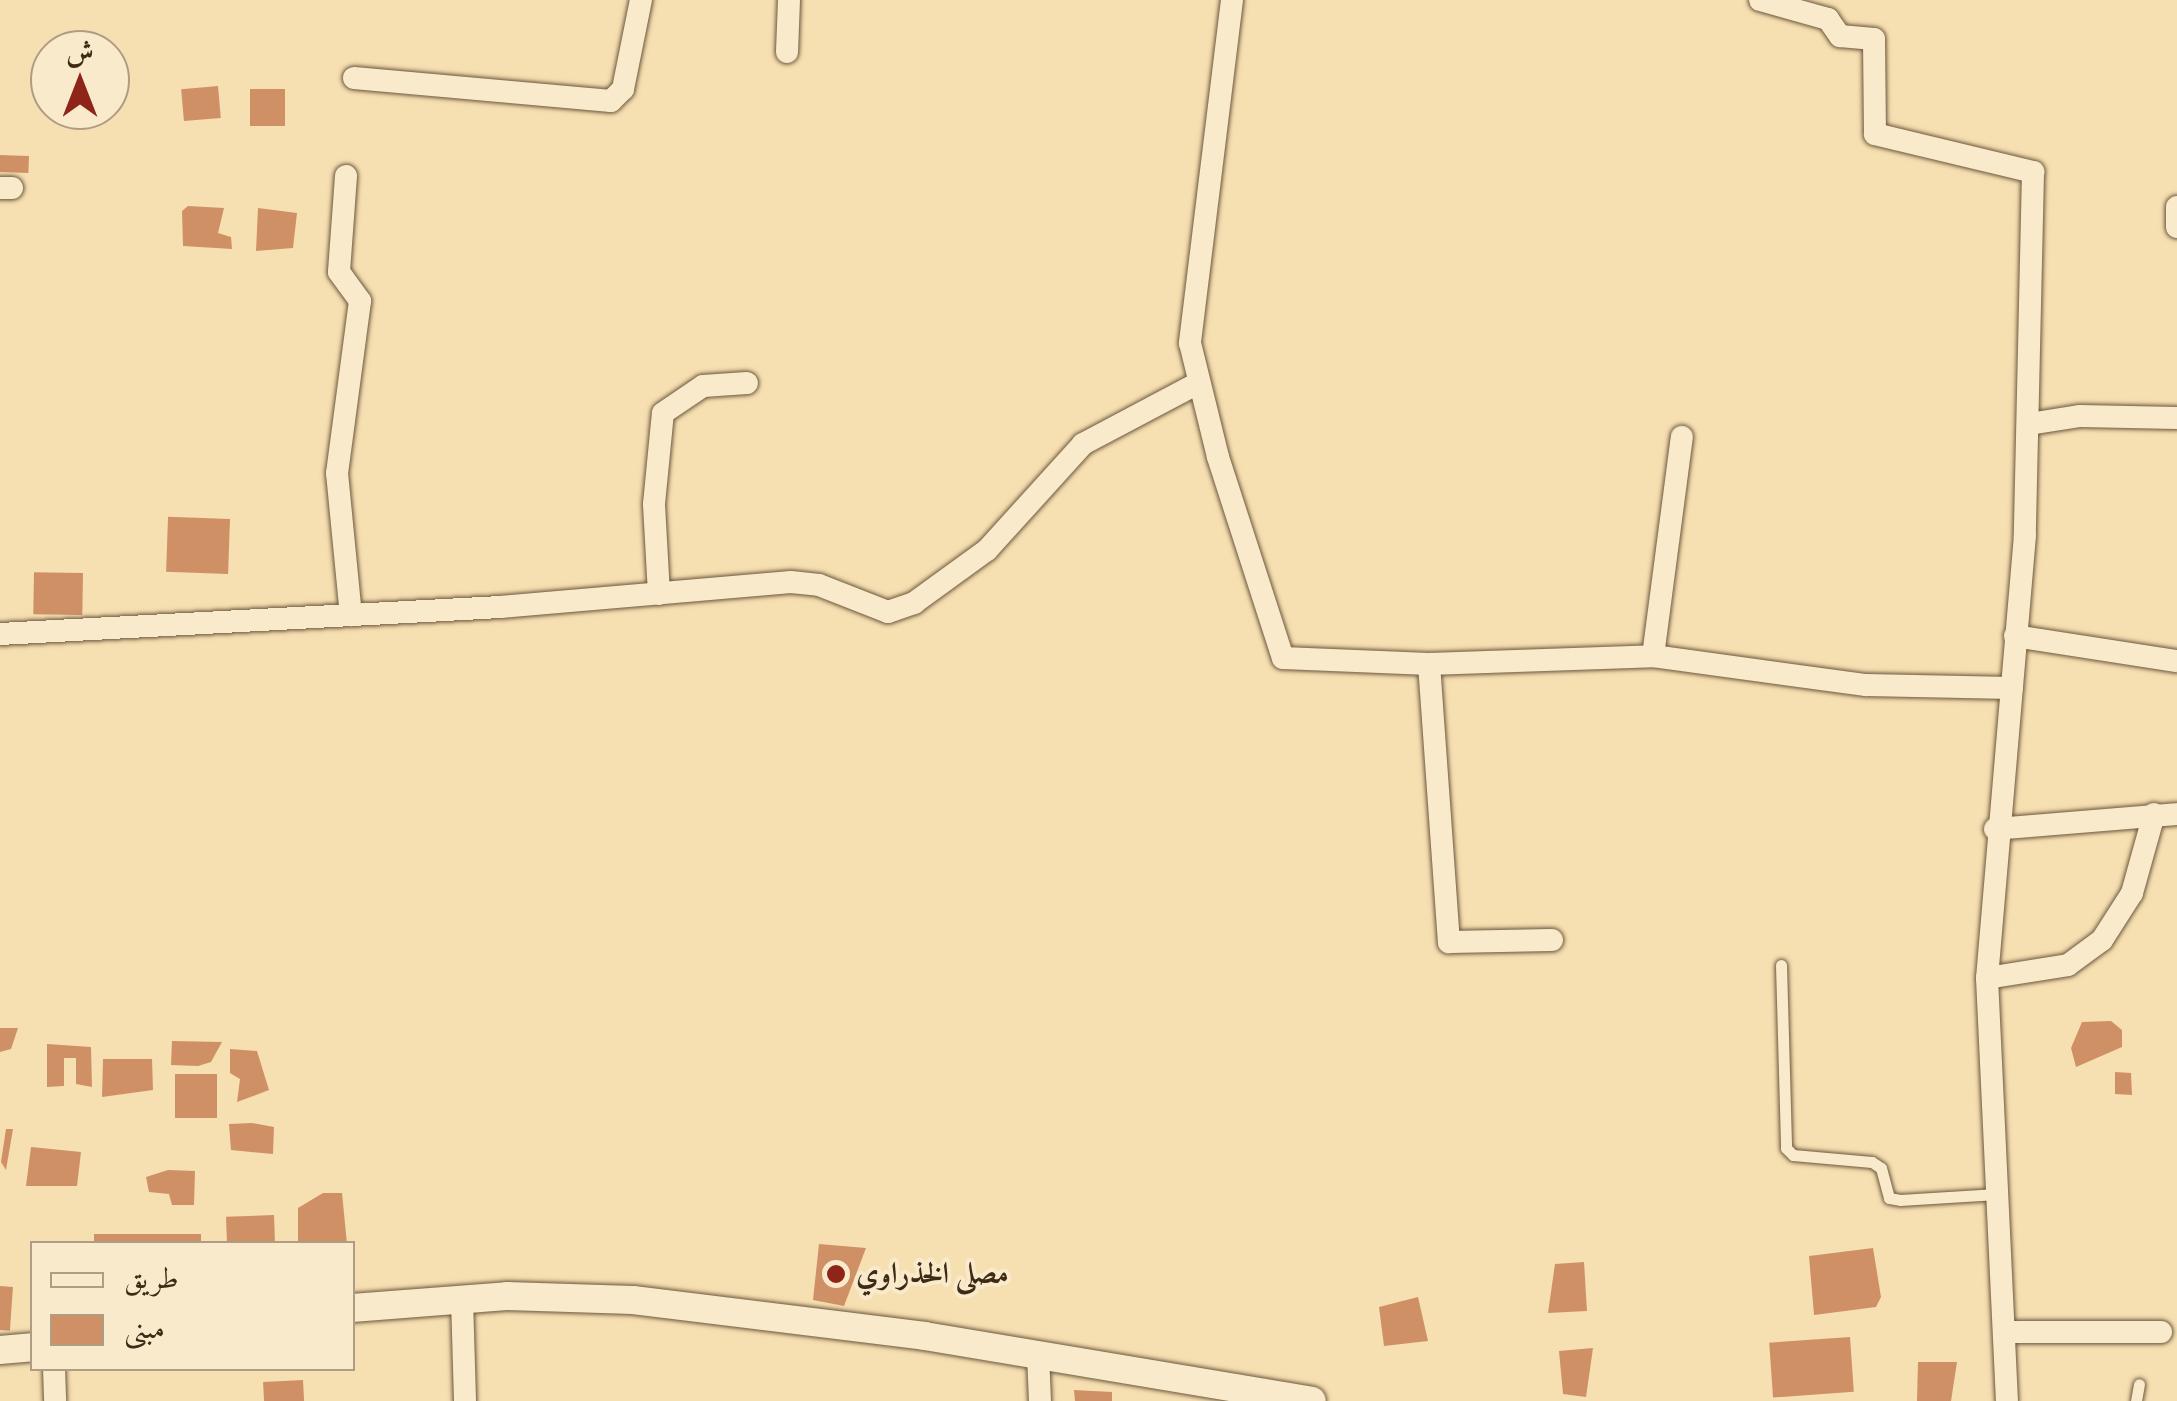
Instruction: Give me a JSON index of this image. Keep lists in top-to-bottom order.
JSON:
{
  "places": ["مصلى الخذراوي"],
  "legend": ["طريق", "مبنى"],
  "north": "top"
}
